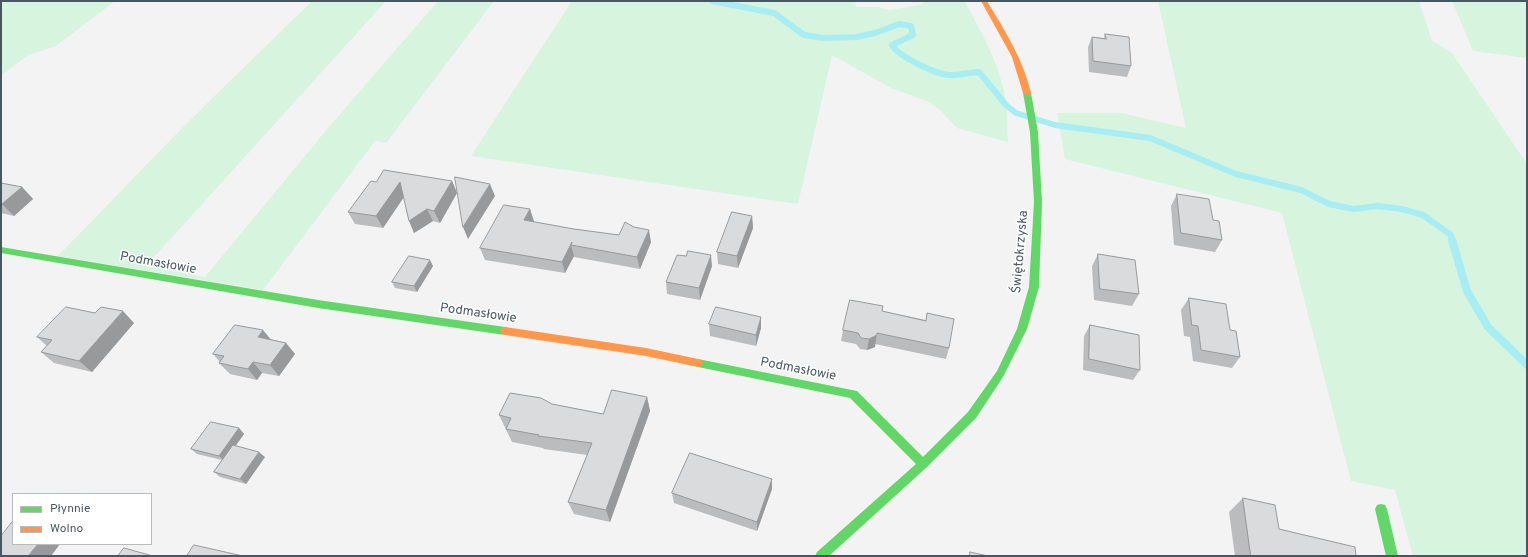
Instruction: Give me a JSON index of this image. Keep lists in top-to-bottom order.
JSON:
{
  "streets": {
    "street": ["Świętokrzyska", "Podmasłowie"]
  },
  "crossings": [
    ["Świętokrzyska", "Podmasłowie"]
  ],
  "legend": ["Płynnie", "Wolno"]
}
